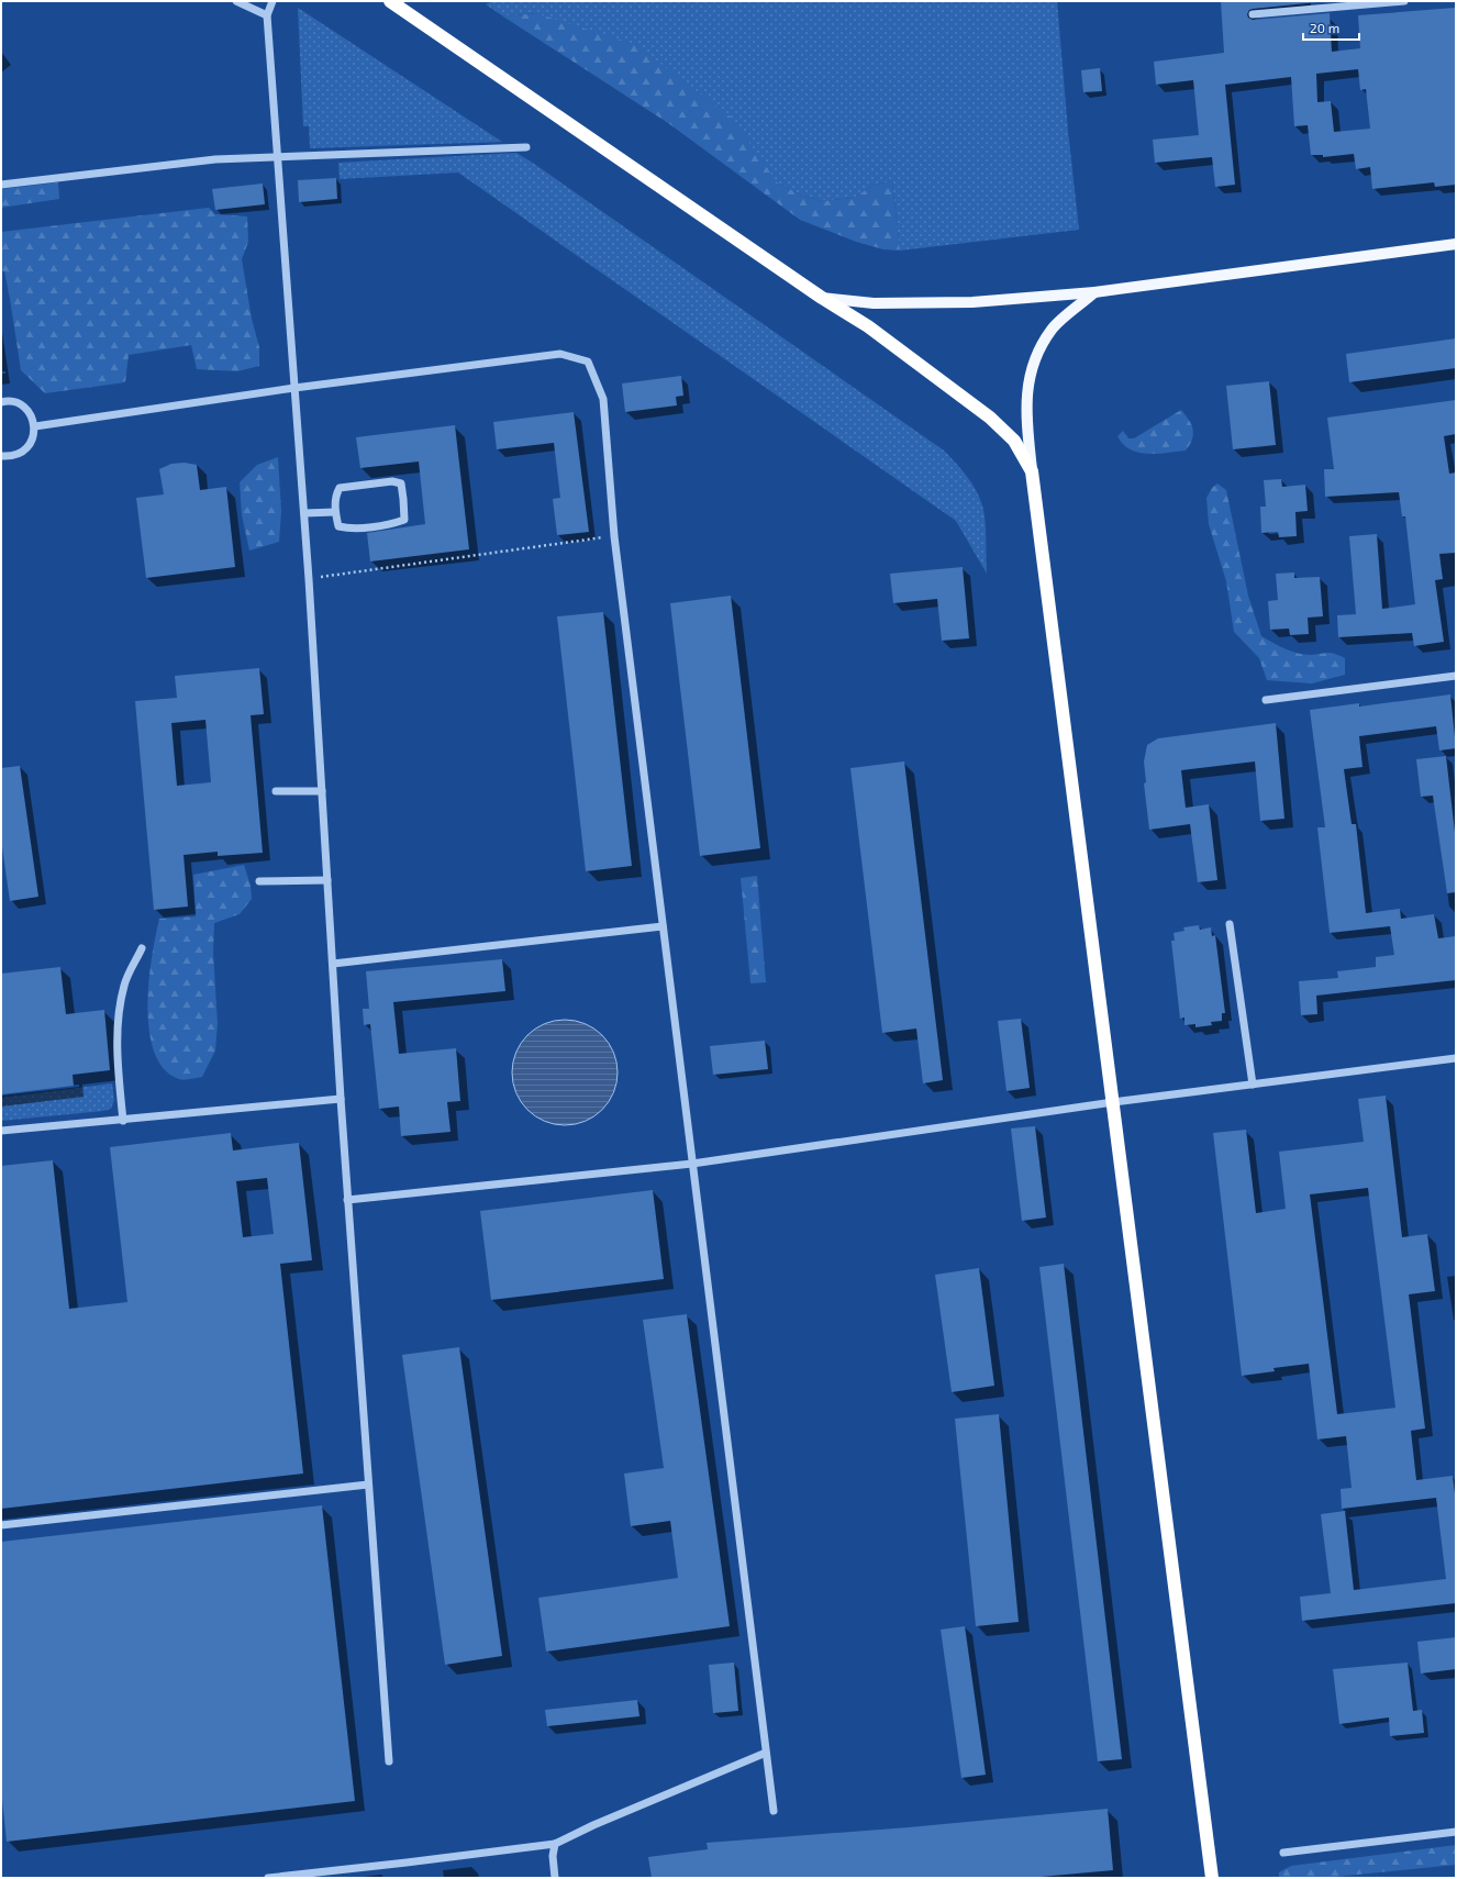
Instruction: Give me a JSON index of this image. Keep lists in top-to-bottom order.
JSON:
{
  "scale_bar": "20 m"
}
